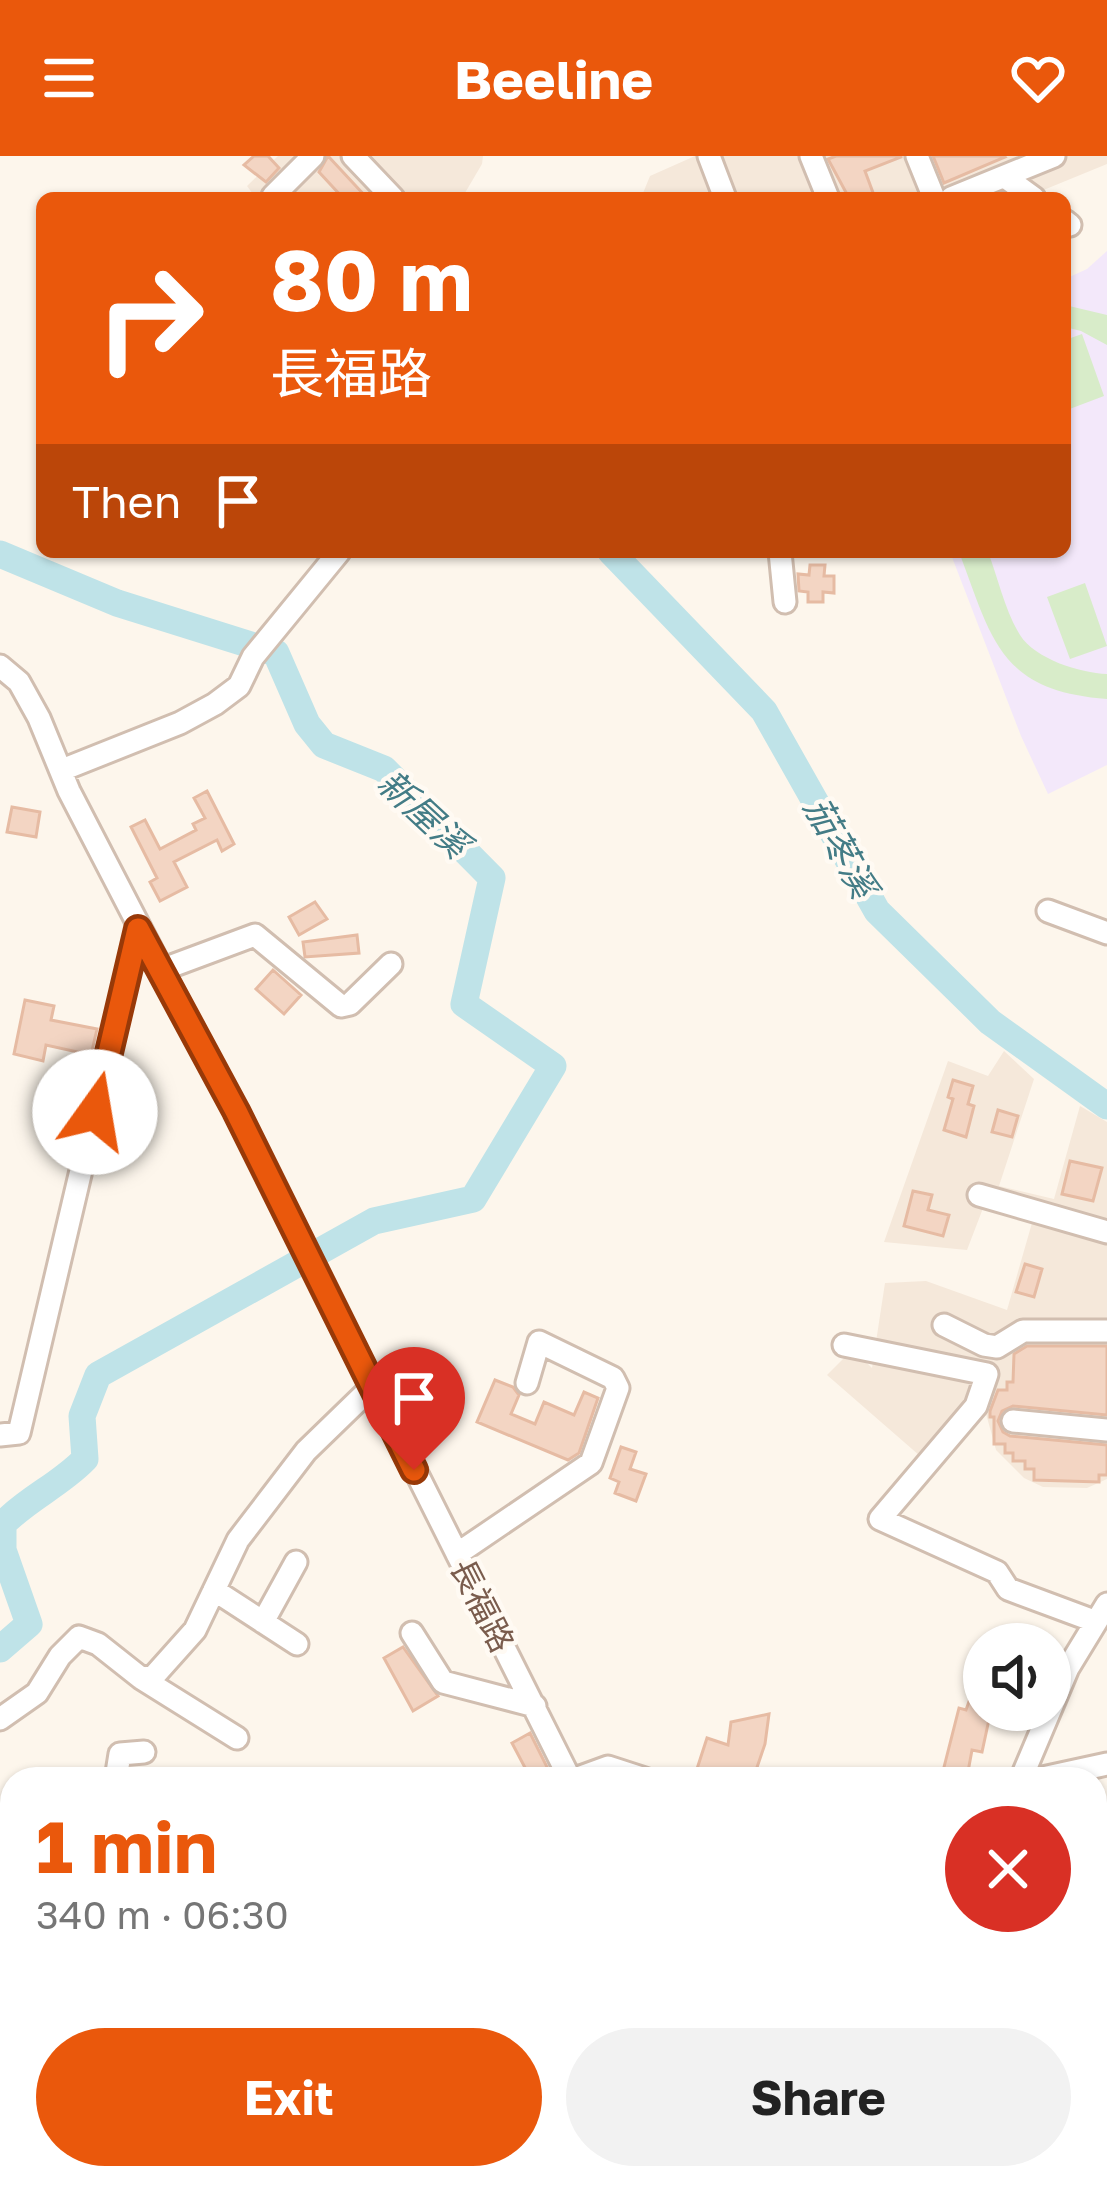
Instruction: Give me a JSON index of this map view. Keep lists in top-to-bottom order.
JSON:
{
  "streets": {
    "street": ["長福路"]
  },
  "water": ["新屋溪", "茄苳溪"],
  "page": {
    "header": "Beeline",
    "turn": ["80 m", "長福路"],
    "then": "Then",
    "heading": ["1 min", "340 m · 06:30"],
    "buttons": ["Exit", "Share"]
  }
}
